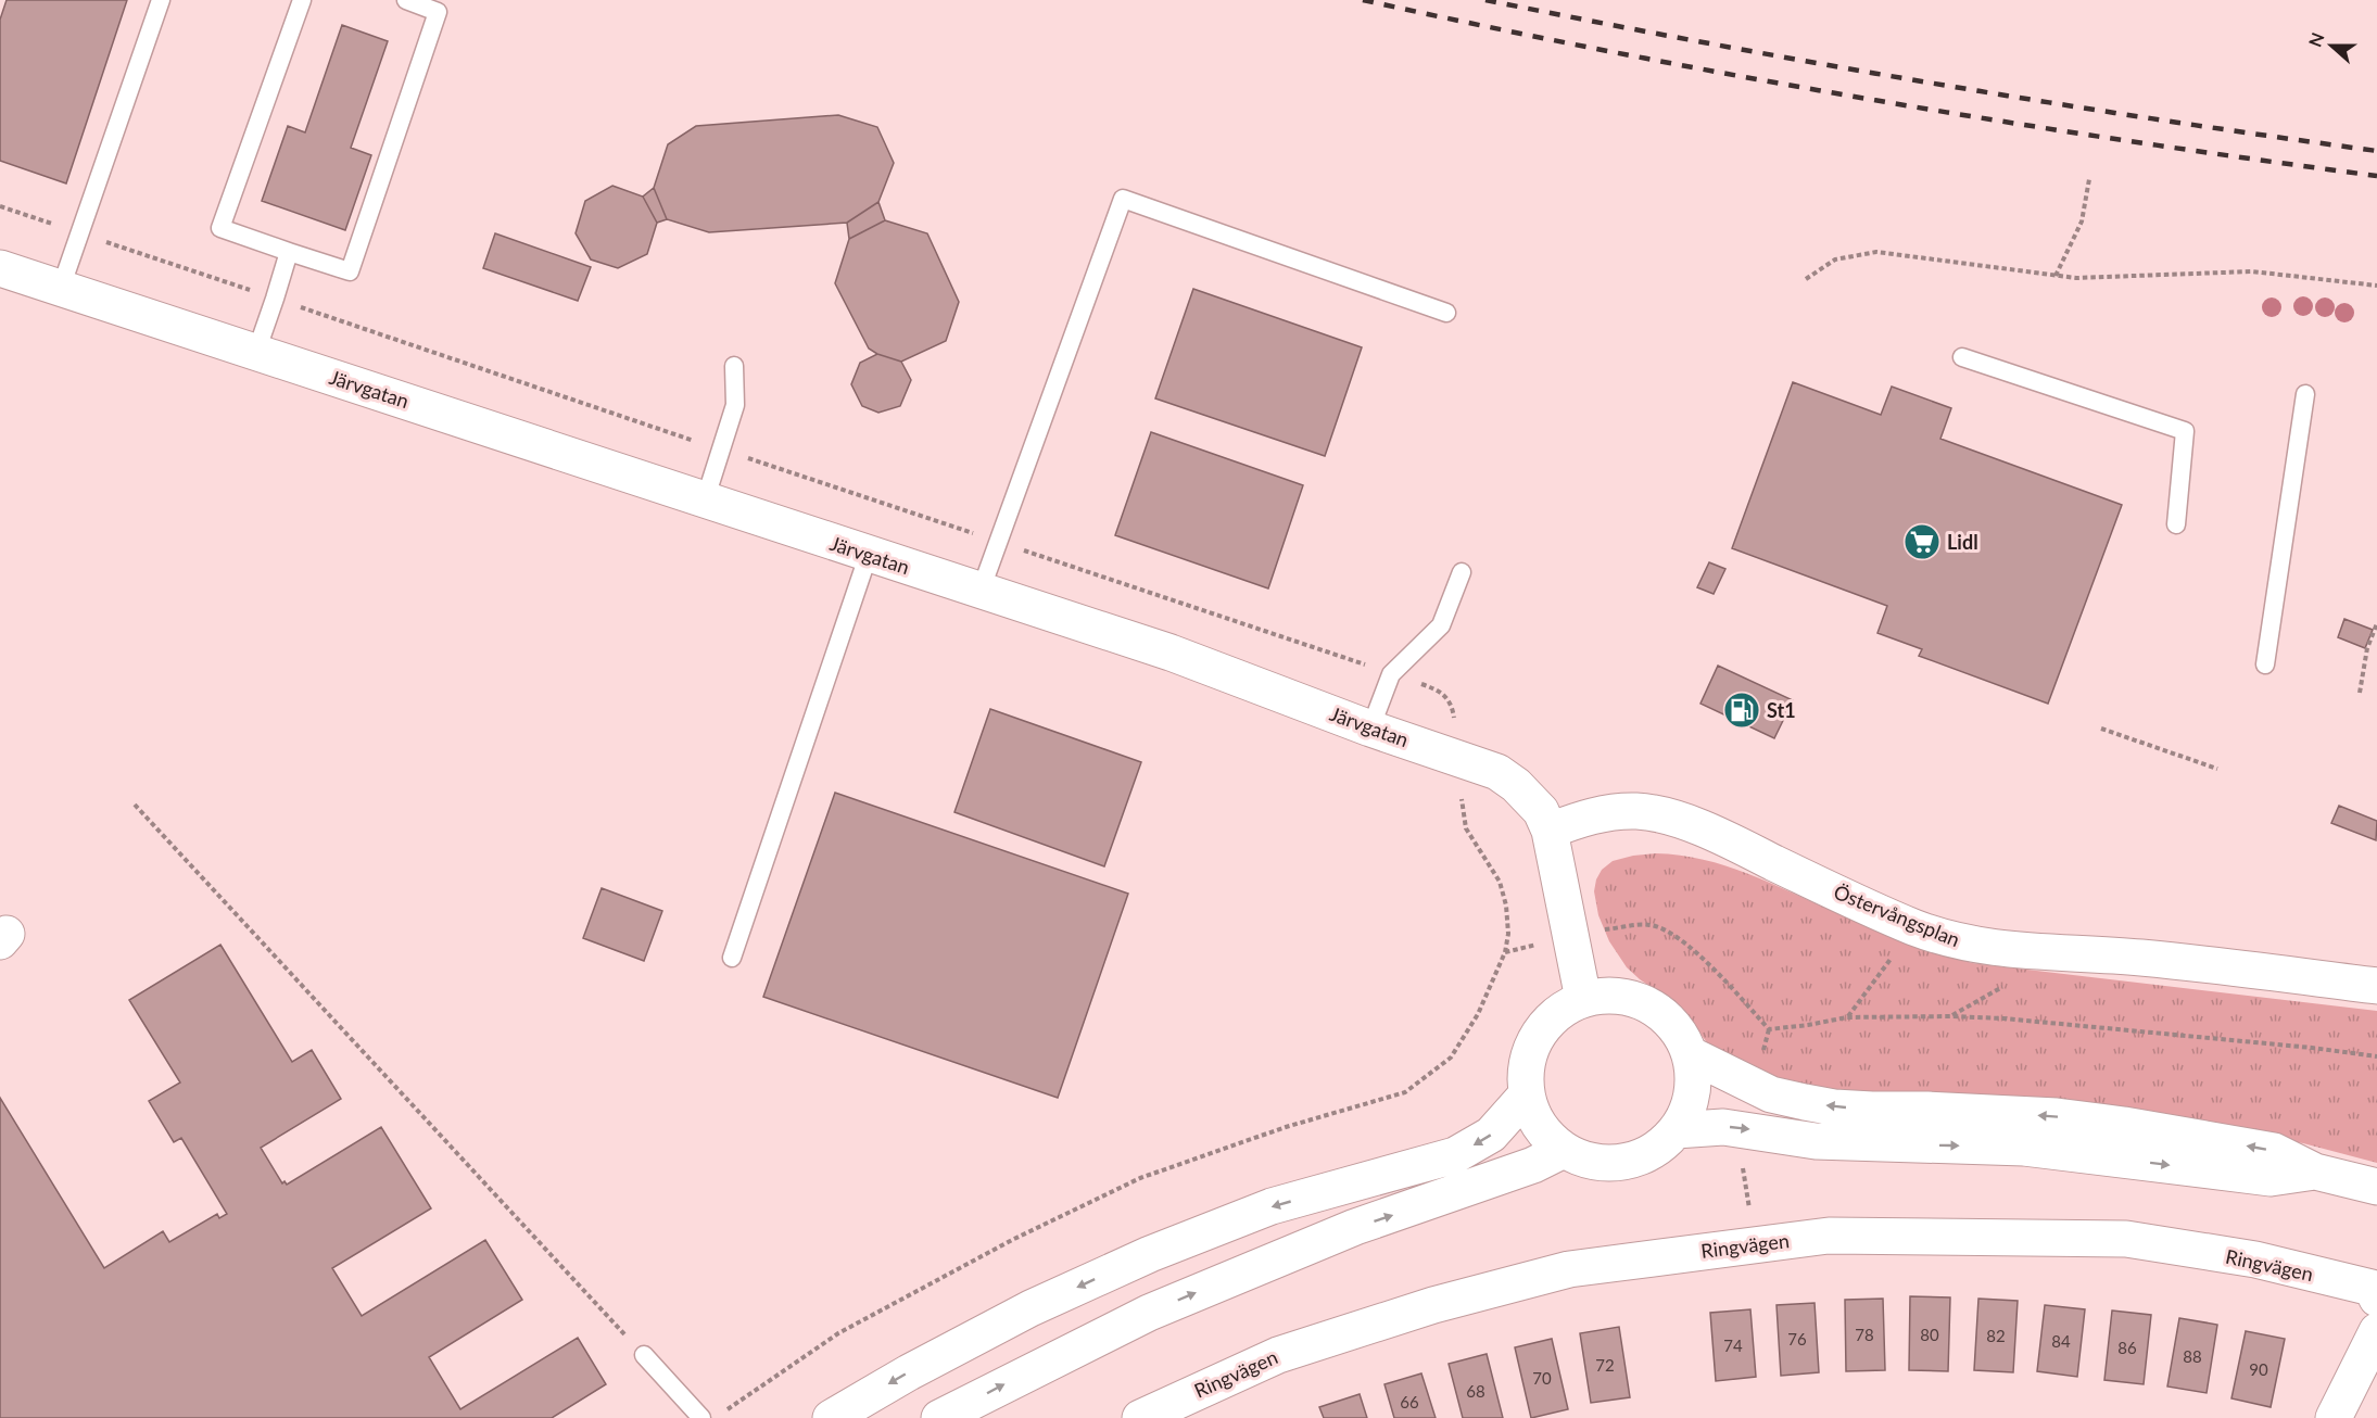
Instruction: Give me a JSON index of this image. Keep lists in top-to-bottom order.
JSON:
{
  "streets": {
    "street": ["Järvgatan", "Östervångsplan", "Ringvägen"]
  },
  "crossings": [
    ["Järvgatan", "Östervångsplan"]
  ],
  "places": {
    "supermarket": ["Lidl"],
    "fuel station": ["St1"]
  },
  "house_numbers": [
    "78",
    "80",
    "82",
    "76",
    "84",
    "74",
    "86",
    "88",
    "72",
    "90",
    "70",
    "68",
    "66"
  ],
  "north": "left"
}
